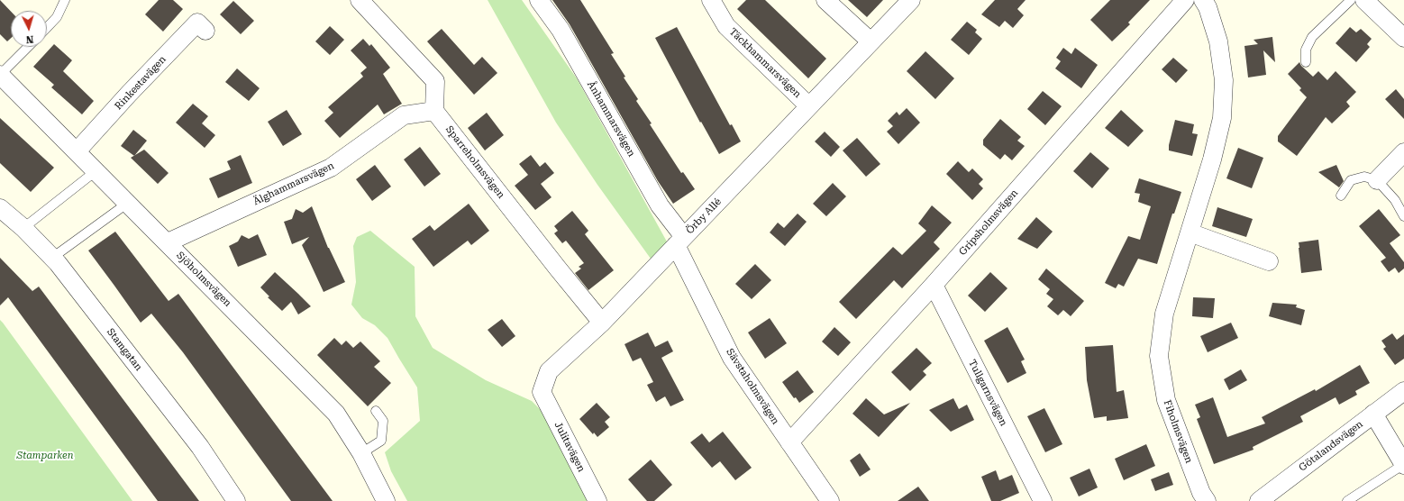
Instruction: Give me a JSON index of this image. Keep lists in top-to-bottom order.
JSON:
{
  "streets": {
    "street": [
      "Täckhammarsvägen",
      "Rinkestavägen",
      "Ånhammarsvägen",
      "Sparreholmsvägen",
      "Älghammarsvägen",
      "Örby Allé",
      "Gripsholmsvägen",
      "Sjöholmsvägen",
      "Stamgatan",
      "Sävstaholmsvägen",
      "Tullgarnsvägen",
      "Fiholmsvägen",
      "Götalandsvägen",
      "Julitavägen"
    ]
  },
  "crossings": [
    ["Täckhammarsvägen", "Örby Allé"],
    ["Rinkestavägen", "Sjöholmsvägen"],
    ["Ånhammarsvägen", "Örby Allé"],
    ["Ånhammarsvägen", "Sävstaholmsvägen"],
    ["Sparreholmsvägen", "Älghammarsvägen"],
    ["Sparreholmsvägen", "Örby Allé"],
    ["Älghammarsvägen", "Sjöholmsvägen"],
    ["Örby Allé", "Sävstaholmsvägen"],
    ["Örby Allé", "Julitavägen"],
    ["Gripsholmsvägen", "Sävstaholmsvägen"],
    ["Gripsholmsvägen", "Tullgarnsvägen"]
  ],
  "parks": ["Stamparken"],
  "north": "bottom"
}
